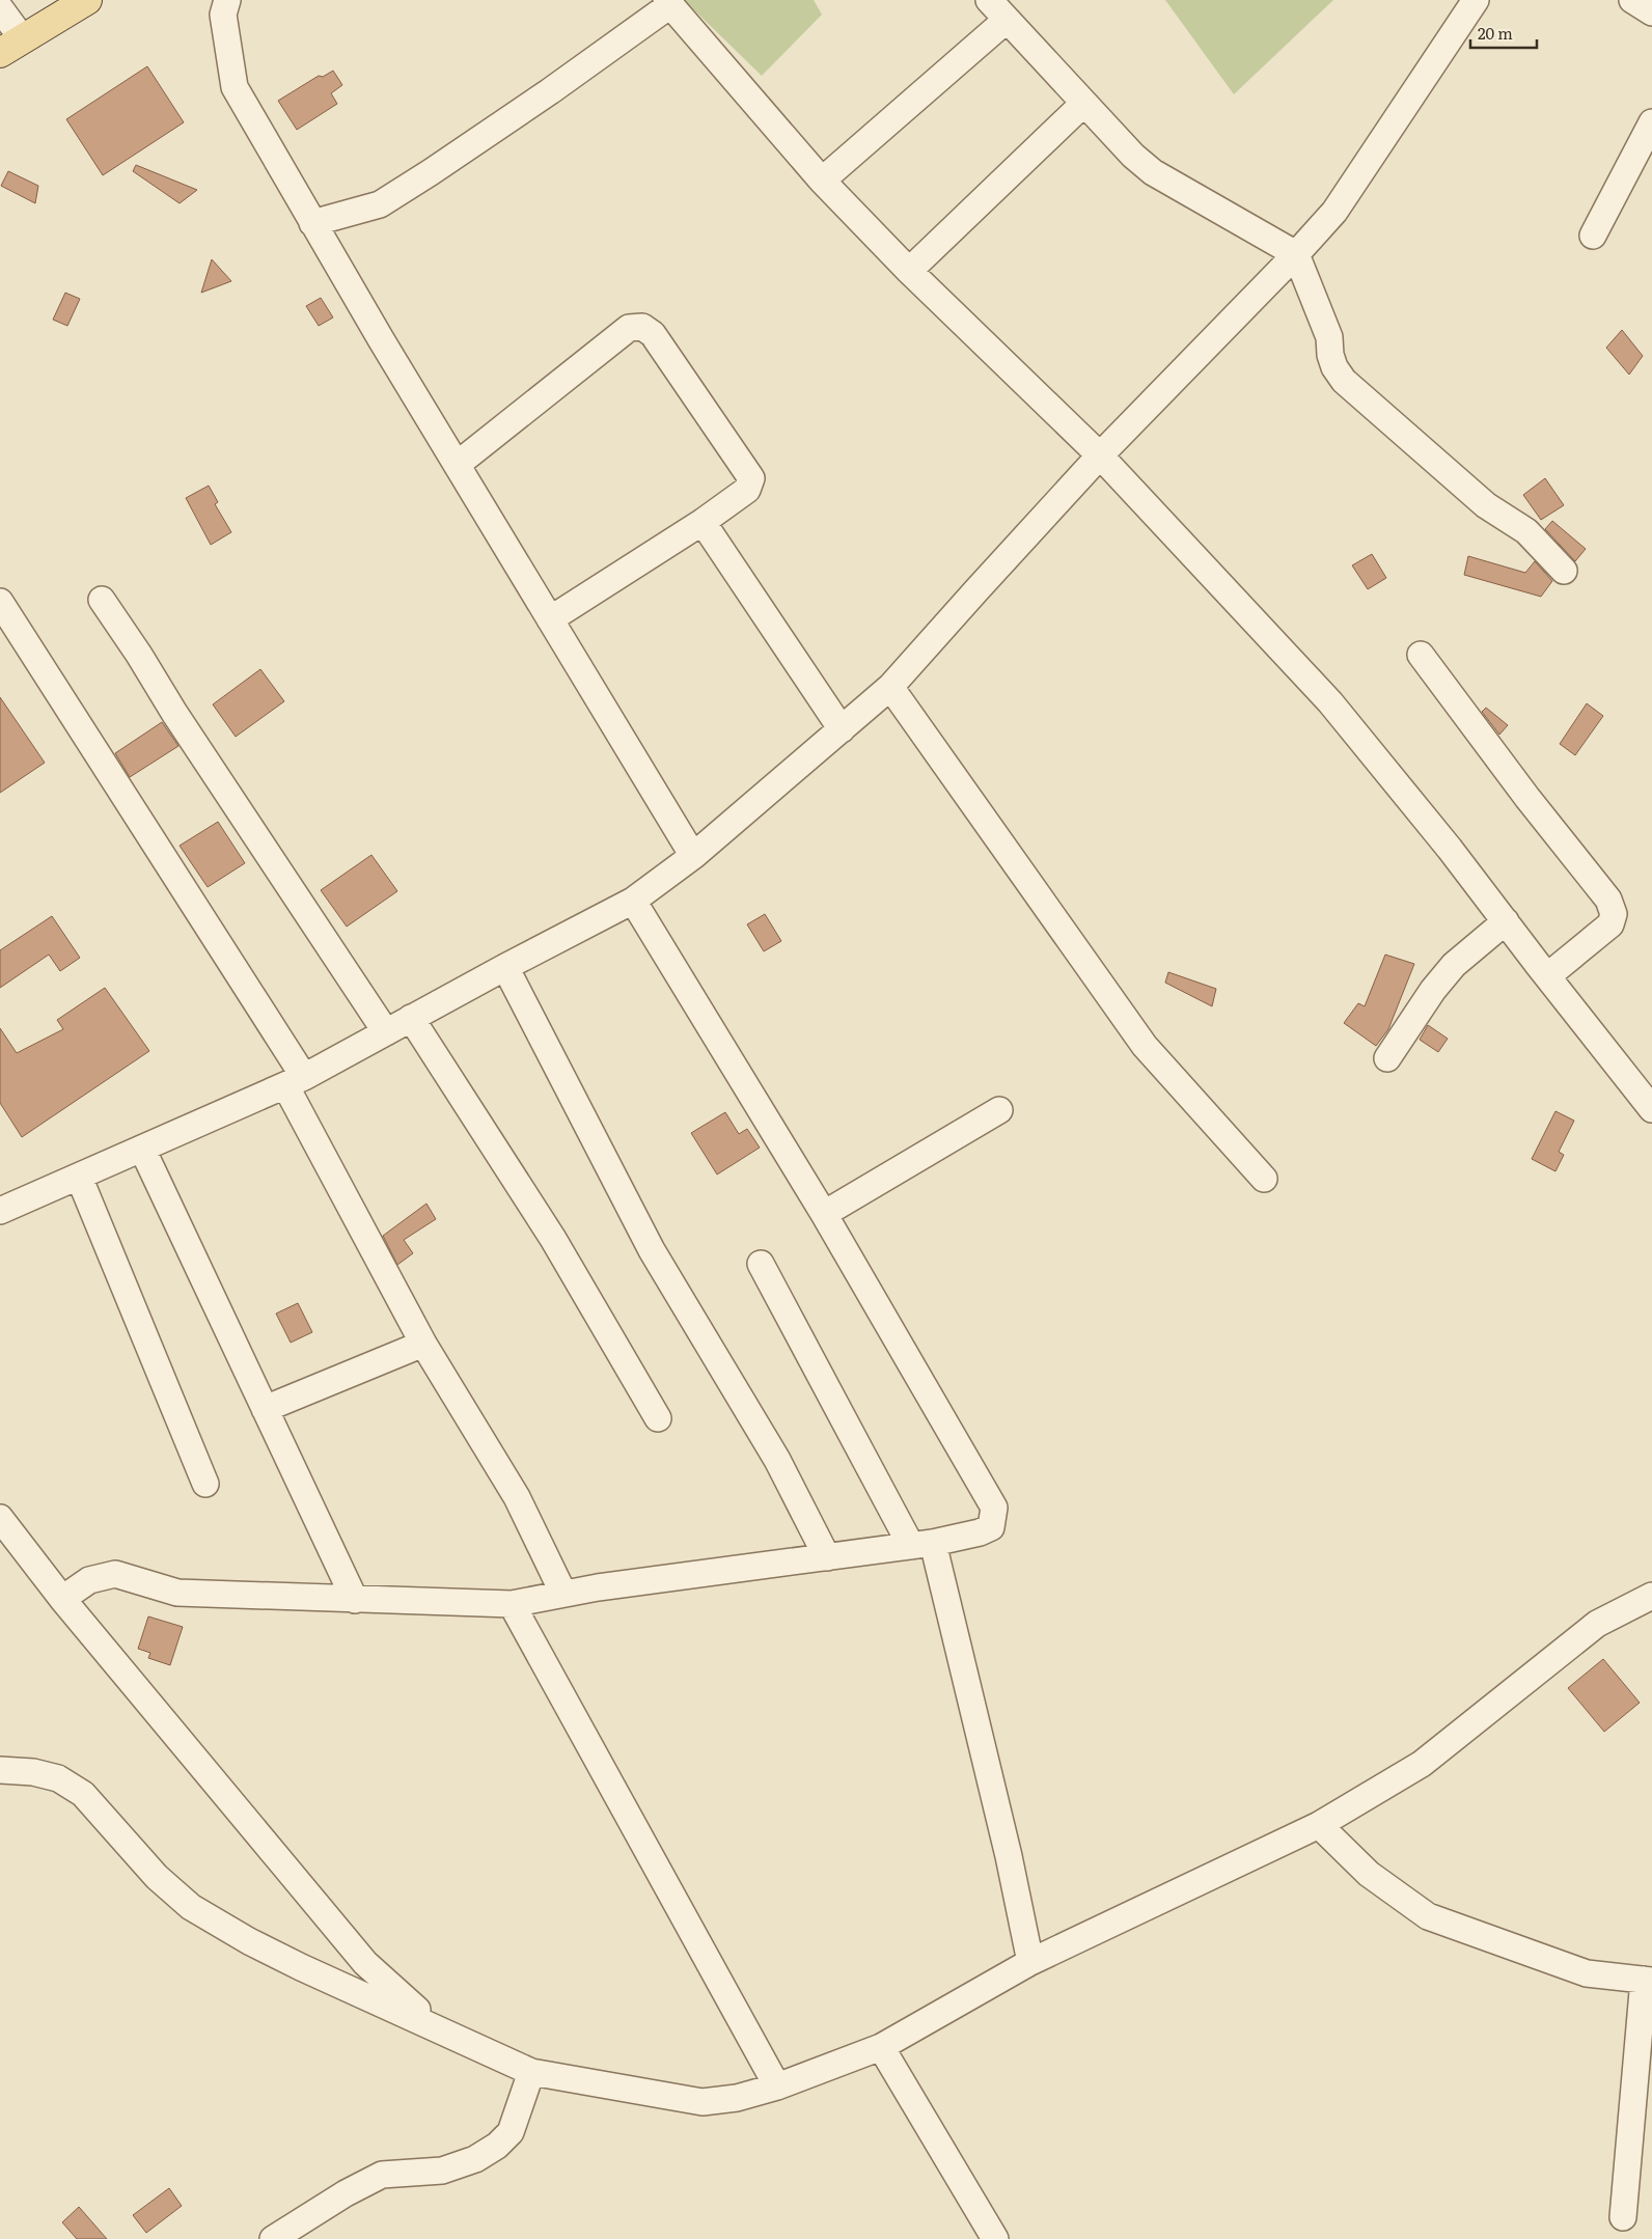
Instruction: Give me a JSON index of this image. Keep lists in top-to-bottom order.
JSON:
{
  "scale_bar": "20 m"
}
